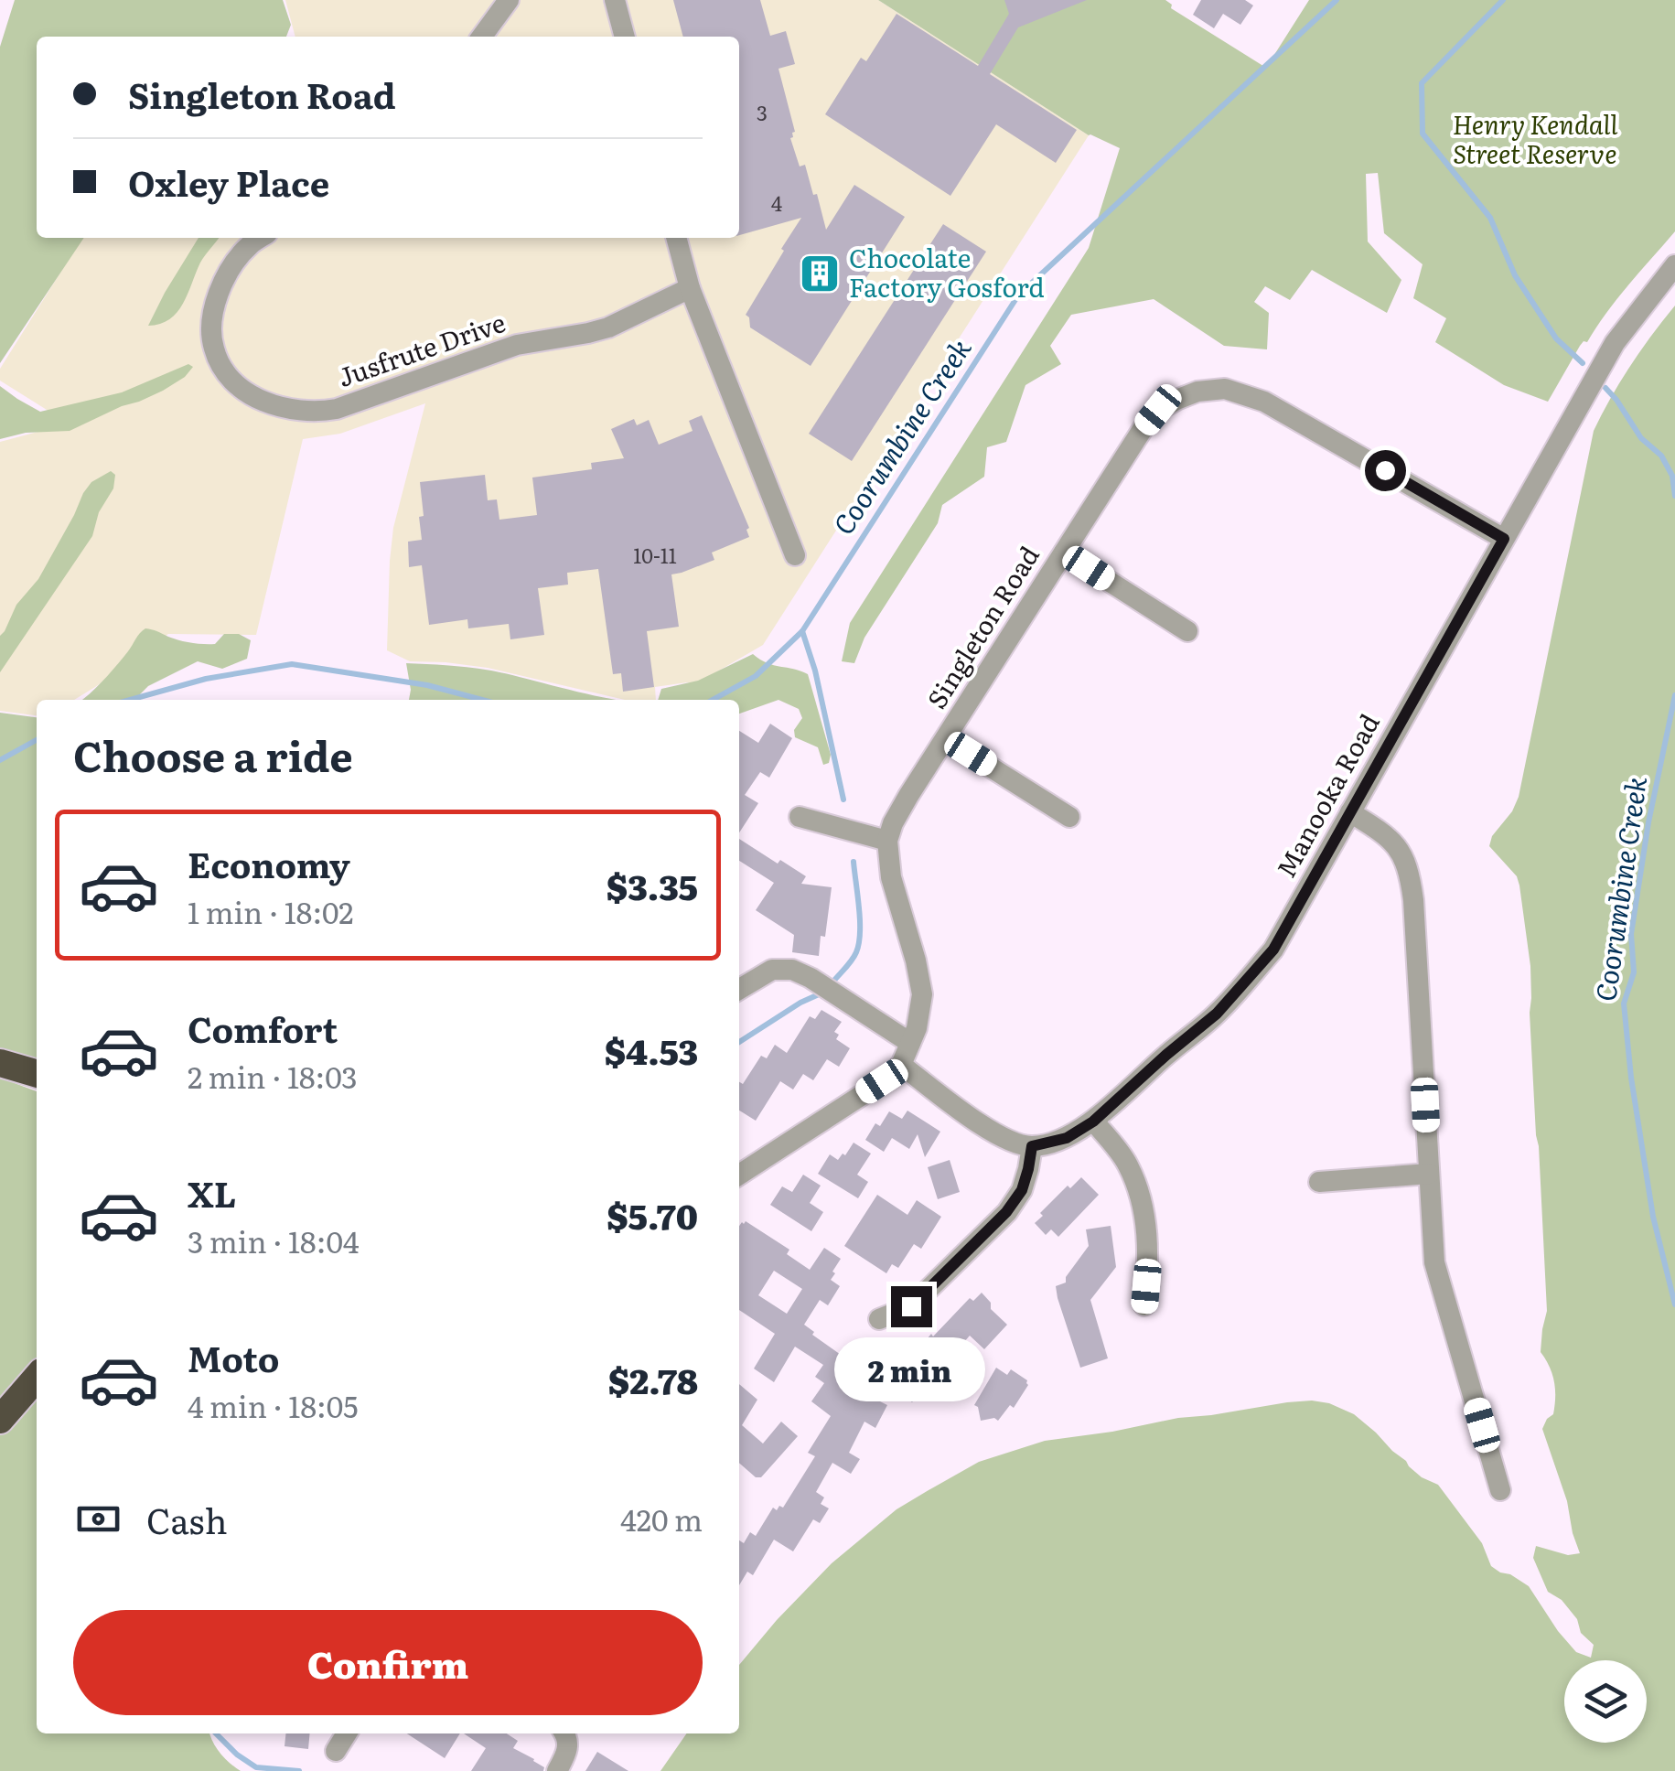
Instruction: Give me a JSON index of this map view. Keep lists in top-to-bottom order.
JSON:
{
  "streets": {
    "street": ["Jusfrute Drive", "Singleton Road", "Manooka Road"]
  },
  "crossings": [
    ["Singleton Road", "Manooka Road"]
  ],
  "water": ["Coorumbine Creek"],
  "parks": ["Henry Kendall Street Reserve"],
  "places": {
    "building": ["Chocolate Factory Gosford"]
  },
  "house_numbers": ["3", "4", "10-11"],
  "page": {
    "banner": ["Singleton Road", "Oxley Place"],
    "heading": "Choose a ride",
    "list": [
      {
        "name": "Economy",
        "note": "1 min · 18:02",
        "value": "$3.35"
      },
      {
        "name": "Comfort",
        "note": "2 min · 18:03",
        "value": "$4.53"
      },
      {
        "name": "XL",
        "note": "3 min · 18:04",
        "value": "$5.70"
      },
      {
        "name": "Moto",
        "note": "4 min · 18:05",
        "value": "$2.78"
      }
    ],
    "bubble": "2 min",
    "pay": ["Cash", "420 m"],
    "buttons": "Confirm"
  }
}
